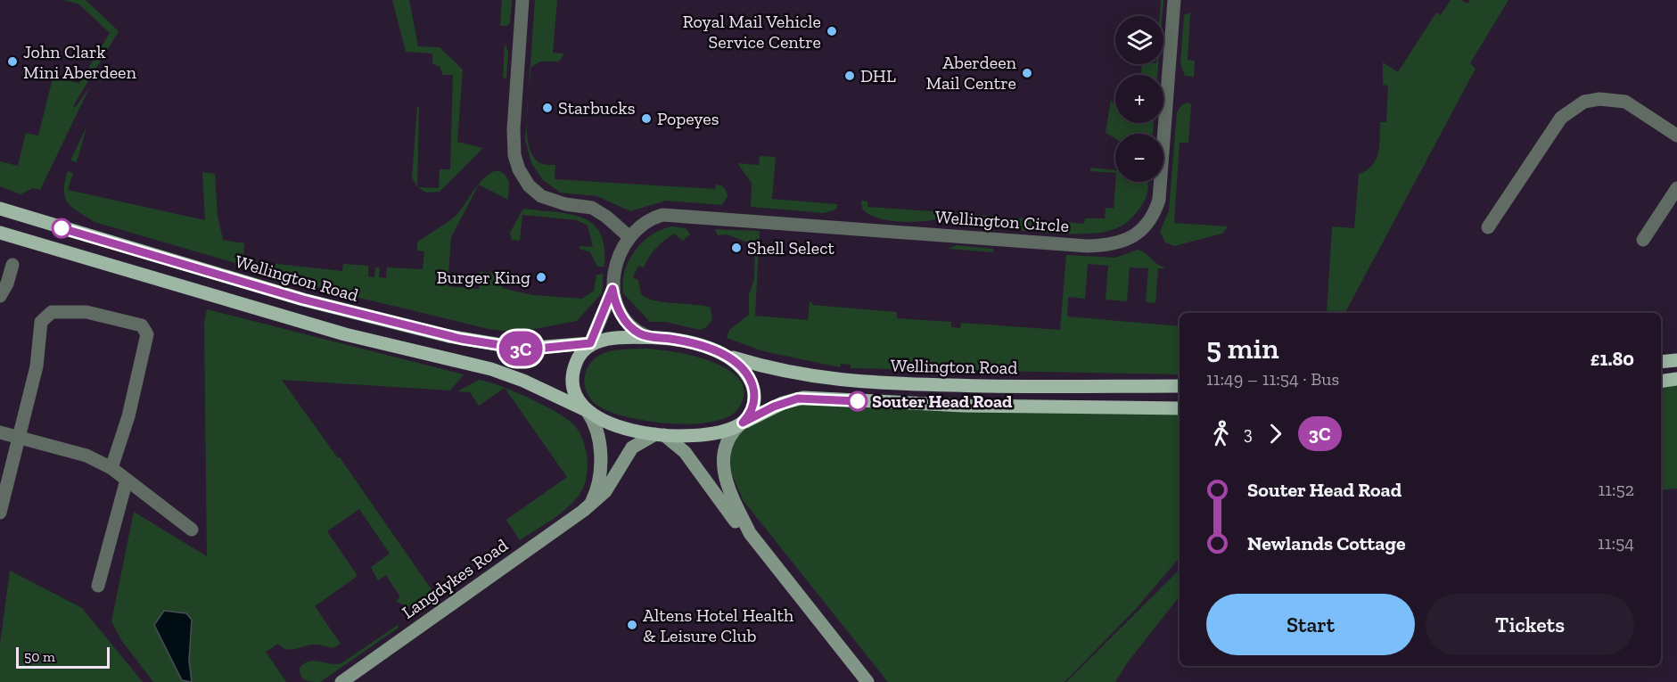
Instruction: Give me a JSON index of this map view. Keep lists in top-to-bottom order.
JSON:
{
  "streets": {
    "main road": ["Wellington Road"],
    "street": ["Wellington Circle", "Langdykes Road"]
  },
  "crossings": [
    ["Wellington Circle", "Wellington Road"]
  ],
  "places": [
    "Royal Mail Vehicle Service Centre",
    "John Clark Mini Aberdeen",
    "Aberdeen Mail Centre",
    "DHL",
    "Starbucks",
    "Popeyes",
    "Shell Select",
    "Burger King",
    "Souter Head Road",
    "Altens Hotel Health & Leisure Club"
  ],
  "lines": ["bus line 3C"],
  "scale_bar": "50 m",
  "page": {
    "on_map": "3C",
    "map_buttons": ["+", "−"],
    "heading": ["5 min", "11:49 – 11:54 · Bus", "£1.80"],
    "legs": ["3", "3C"],
    "list": [
      {
        "name": "Souter Head Road",
        "value": "11:52"
      },
      {
        "name": "Newlands Cottage",
        "value": "11:54"
      }
    ],
    "buttons": ["Start", "Tickets"],
    "scale": "50 m"
  }
}
